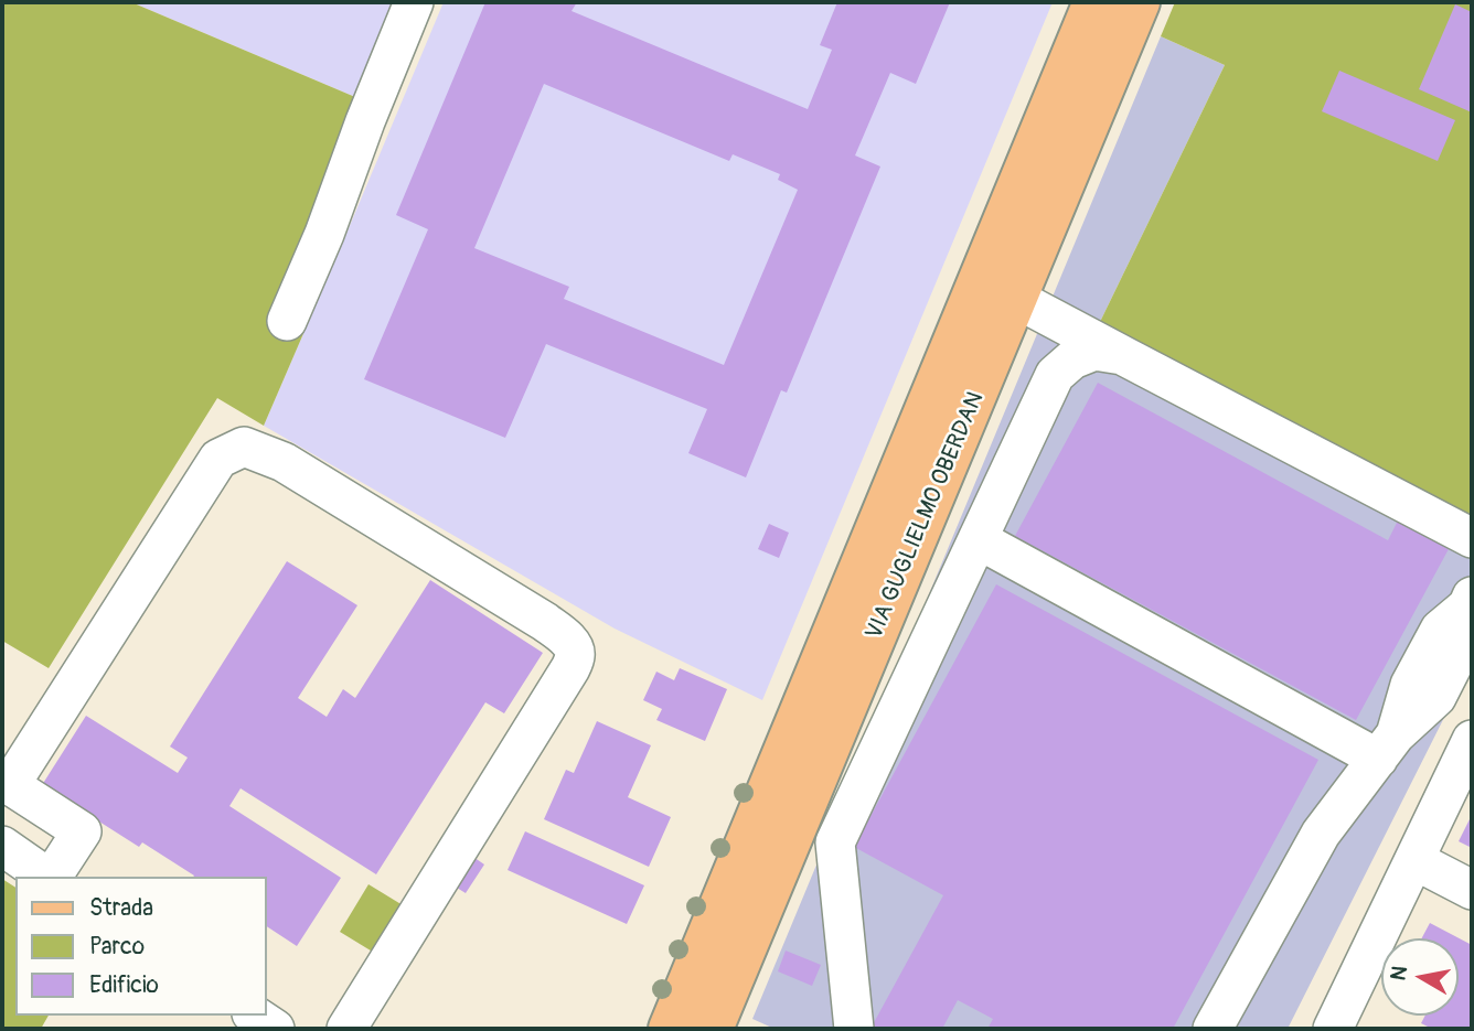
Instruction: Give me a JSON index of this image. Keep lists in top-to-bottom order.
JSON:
{
  "streets": {
    "main road": ["VIA GUGLIELMO OBERDAN"]
  },
  "legend": ["Strada", "Parco", "Edificio"],
  "north": "left"
}
